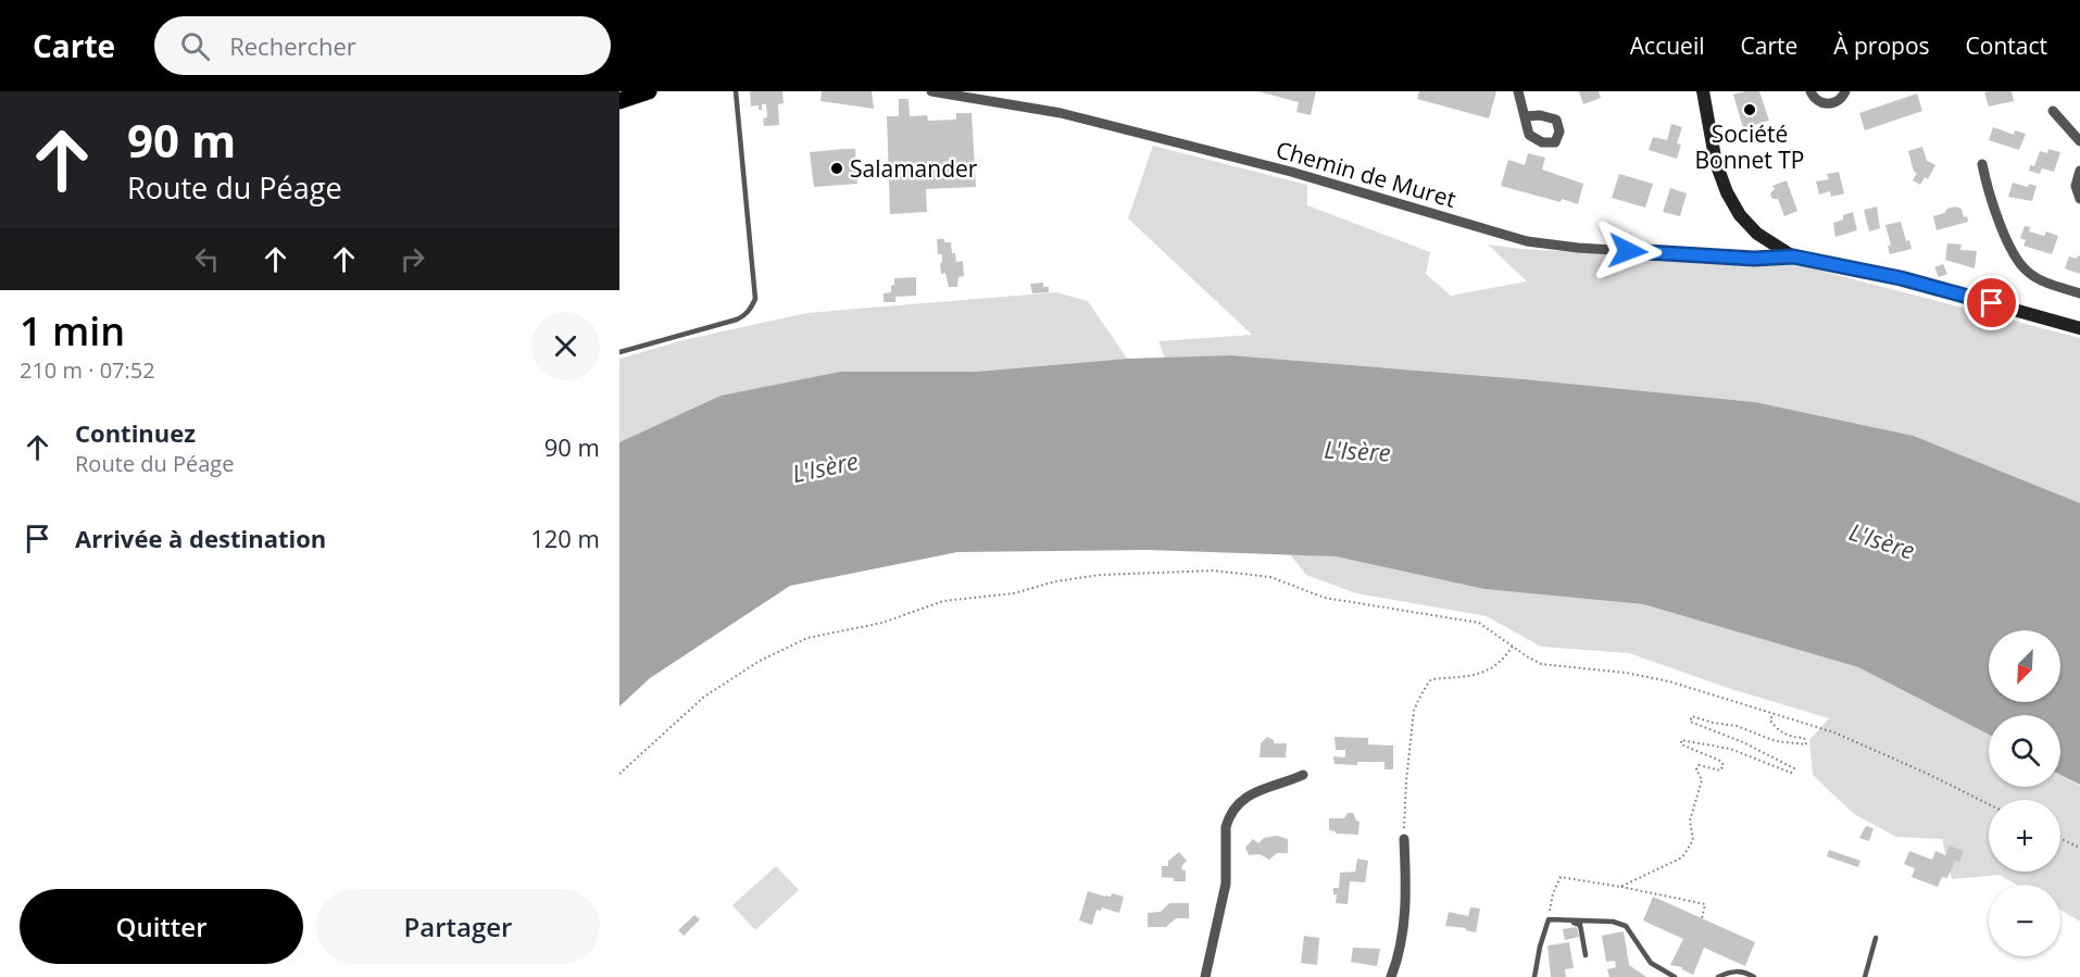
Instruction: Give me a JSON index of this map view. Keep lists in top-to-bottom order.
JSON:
{
  "streets": {
    "street": ["Chemin de Muret"]
  },
  "water": ["L'Isère"],
  "places": ["Société Bonnet TP", "Salamander"],
  "north": "bottom left",
  "page": {
    "header": "Carte",
    "search": "Rechercher",
    "nav": [
      "Accueil",
      "Carte",
      "À propos",
      "Contact"
    ],
    "turn": ["90 m", "Route du Péage"],
    "heading": ["1 min", "210 m · 07:52"],
    "list": [
      {
        "name": "Continuez",
        "note": "Route du Péage",
        "value": "90 m"
      },
      {
        "name": "Arrivée à destination",
        "value": "120 m"
      }
    ],
    "map_buttons": ["+", "−"],
    "buttons": ["Quitter", "Partager"]
  }
}
